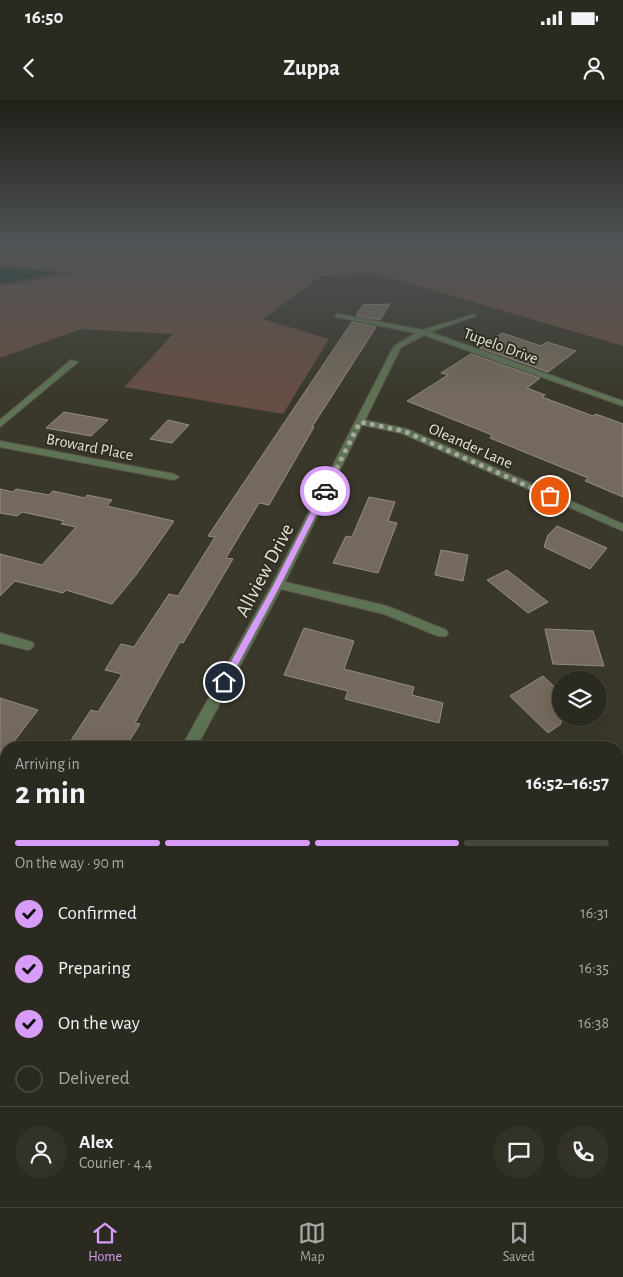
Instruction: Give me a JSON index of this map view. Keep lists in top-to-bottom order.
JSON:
{
  "streets": {
    "street": [
      "Tupelo Drive",
      "Oleander Lane",
      "Broward Place",
      "Allview Drive"
    ]
  },
  "crossings": [
    ["Tupelo Drive", "Allview Drive"],
    ["Oleander Lane", "Allview Drive"]
  ],
  "page": {
    "status": "16:50",
    "header": "Zuppa",
    "heading": ["2 min", "Arriving in", "16:52–16:57"],
    "panel": ["Alex", "Courier · 4.4"],
    "bar": "On the way · 90 m",
    "list": [
      ["Confirmed", "16:31"],
      ["Preparing", "16:35"],
      ["On the way", "16:38"],
      "Delivered"
    ],
    "tabs": ["Home", "Map", "Saved"]
  }
}
